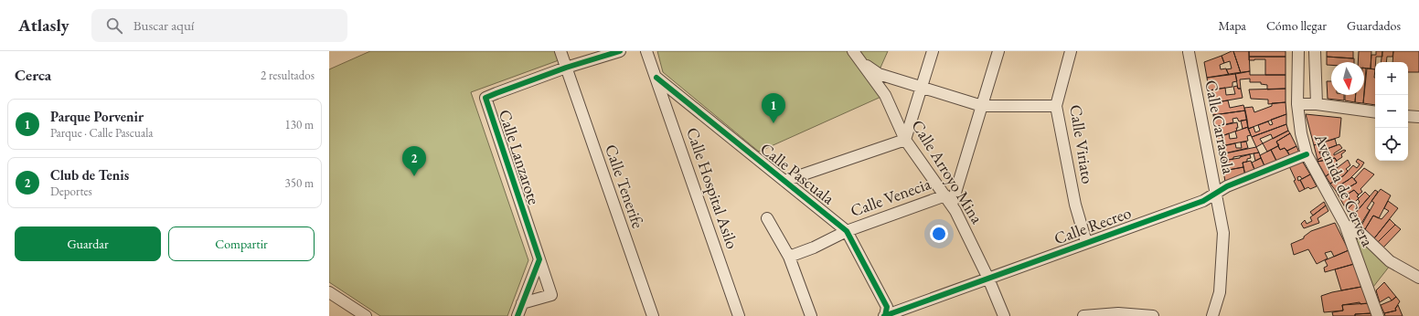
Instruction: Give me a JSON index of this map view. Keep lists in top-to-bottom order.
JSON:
{
  "streets": {
    "street": [
      "Calle Carrasola",
      "Calle Viriato",
      "Calle Lanzarote",
      "Calle Arroyo Mina",
      "Calle Pascuala",
      "Calle Tenerife",
      "Calle Hospital Asilo",
      "Avenida de Cervera",
      "Calle Venecia",
      "Calle Recreo"
    ]
  },
  "crossings": [
    ["Calle Carrasola", "Calle Recreo"],
    ["Calle Viriato", "Calle Recreo"],
    ["Calle Lanzarote", "Calle Tenerife"],
    ["Calle Arroyo Mina", "Calle Venecia"],
    ["Calle Arroyo Mina", "Calle Recreo"],
    ["Calle Pascuala", "Calle Hospital Asilo"],
    ["Calle Pascuala", "Calle Venecia"],
    ["Calle Pascuala", "Calle Recreo"],
    ["Avenida de Cervera", "Calle Recreo"]
  ],
  "north": "bottom",
  "page": {
    "header": "Atlasly",
    "search": "Buscar aquí",
    "nav": ["Mapa", "Cómo llegar", "Guardados"],
    "heading": ["Cerca", "2 resultados"],
    "map_buttons": ["+", "−"],
    "pins": ["1", "2"],
    "list": [
      {
        "mark": "1",
        "name": "Parque Porvenir",
        "note": "Parque · Calle Pascuala",
        "value": "130 m"
      },
      {
        "mark": "2",
        "name": "Club de Tenis",
        "note": "Deportes",
        "value": "350 m"
      }
    ],
    "buttons": ["Guardar", "Compartir"]
  }
}
